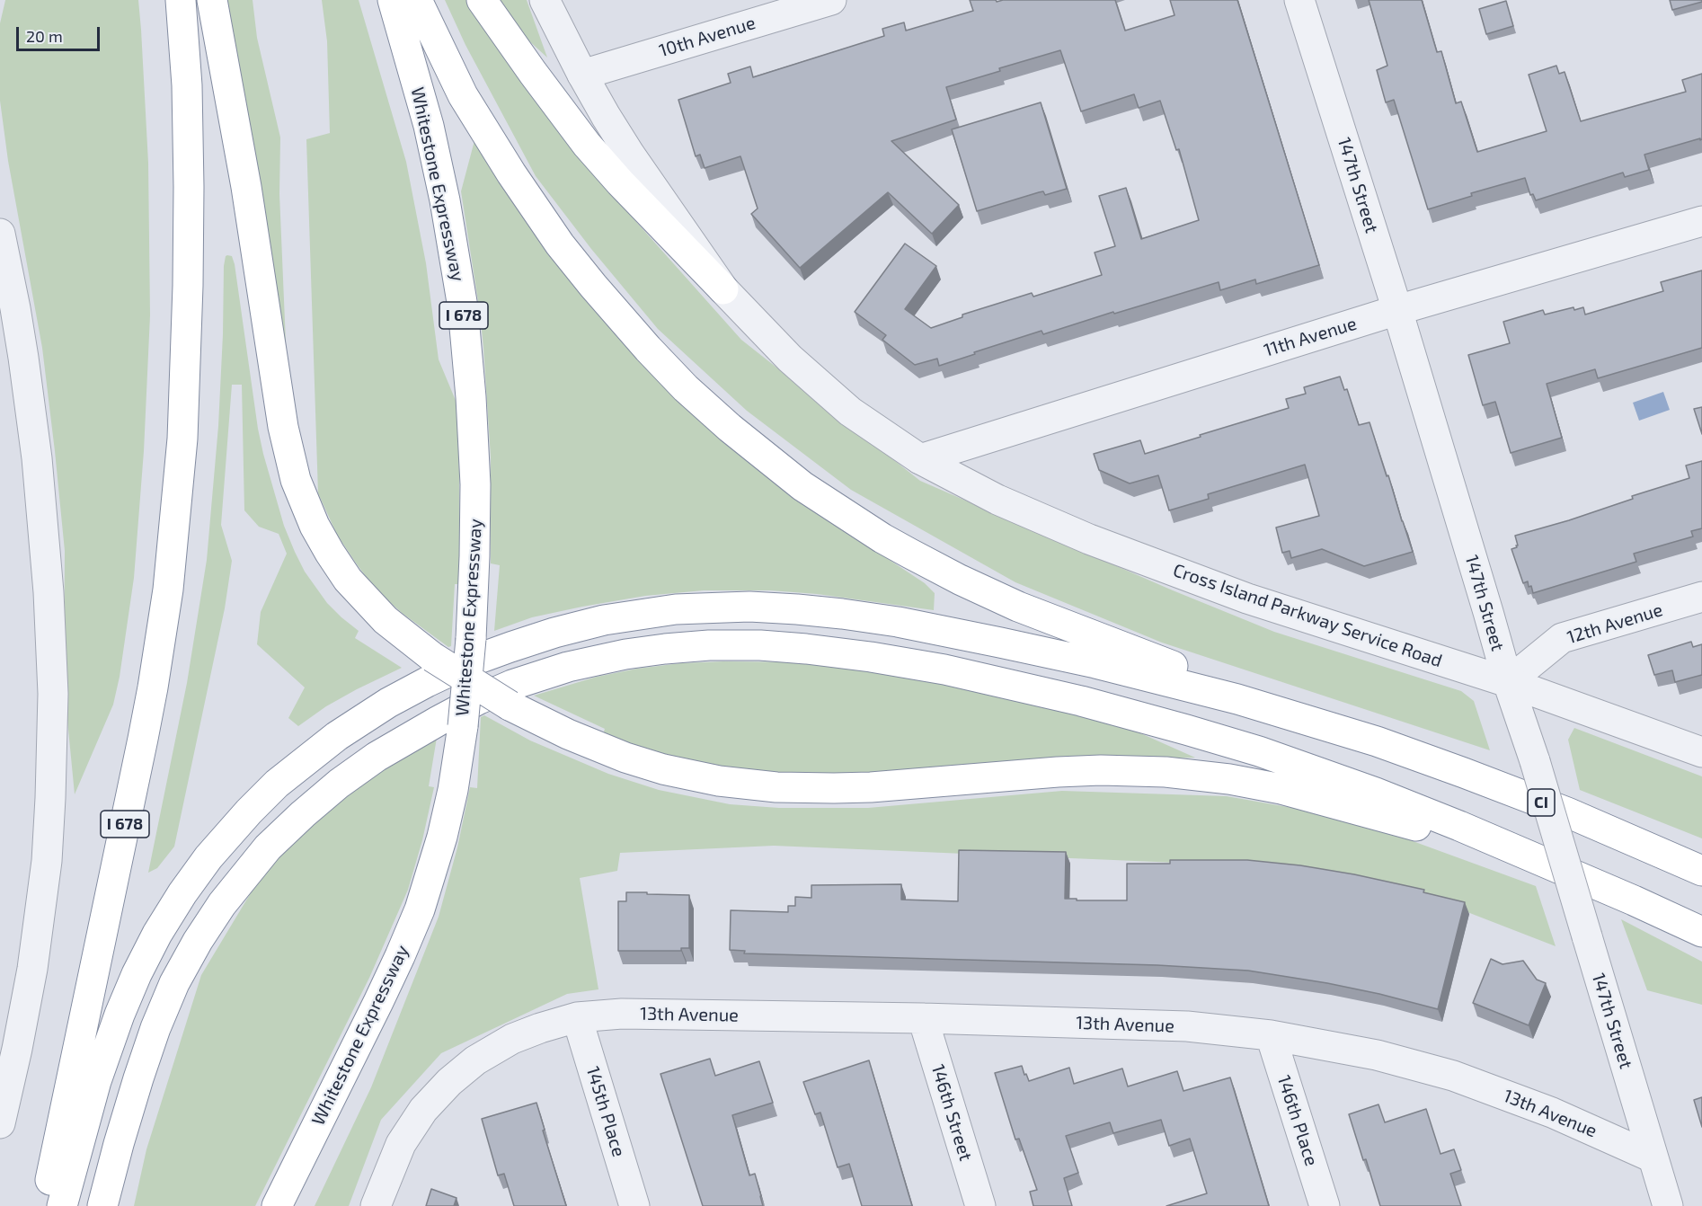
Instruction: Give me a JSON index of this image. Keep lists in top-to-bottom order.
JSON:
{
  "streets": {
    "highway": ["Whitestone Expressway", "I 678", "CI"],
    "street": [
      "10th Avenue",
      "147th Street",
      "11th Avenue",
      "Cross Island Parkway Service Road",
      "12th Avenue",
      "13th Avenue",
      "145th Place",
      "146th Street",
      "146th Place"
    ]
  },
  "crossings": [
    ["10th Avenue", "Cross Island Parkway Service Road"],
    ["147th Street", "11th Avenue"],
    ["147th Street", "Cross Island Parkway Service Road"],
    ["147th Street", "12th Avenue"],
    ["147th Street", "13th Avenue"],
    ["11th Avenue", "Cross Island Parkway Service Road"],
    ["Cross Island Parkway Service Road", "12th Avenue"],
    ["13th Avenue", "145th Place"],
    ["13th Avenue", "146th Street"],
    ["13th Avenue", "146th Place"]
  ],
  "scale_bar": "20 m"
}
